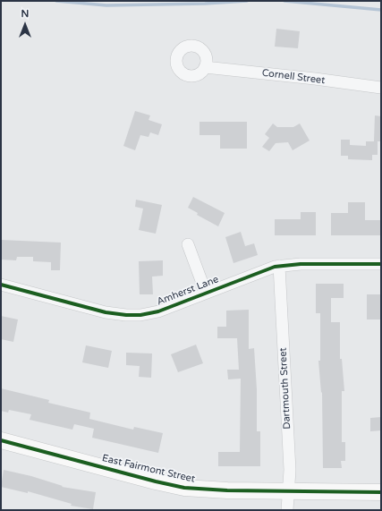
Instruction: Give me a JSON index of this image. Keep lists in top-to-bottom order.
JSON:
{
  "streets": {
    "street": [
      "Cornell Street",
      "Amherst Lane",
      "Dartmouth Street",
      "East Fairmont Street"
    ]
  },
  "crossings": [
    ["Amherst Lane", "Dartmouth Street"],
    ["Dartmouth Street", "East Fairmont Street"]
  ],
  "north": "top"
}
